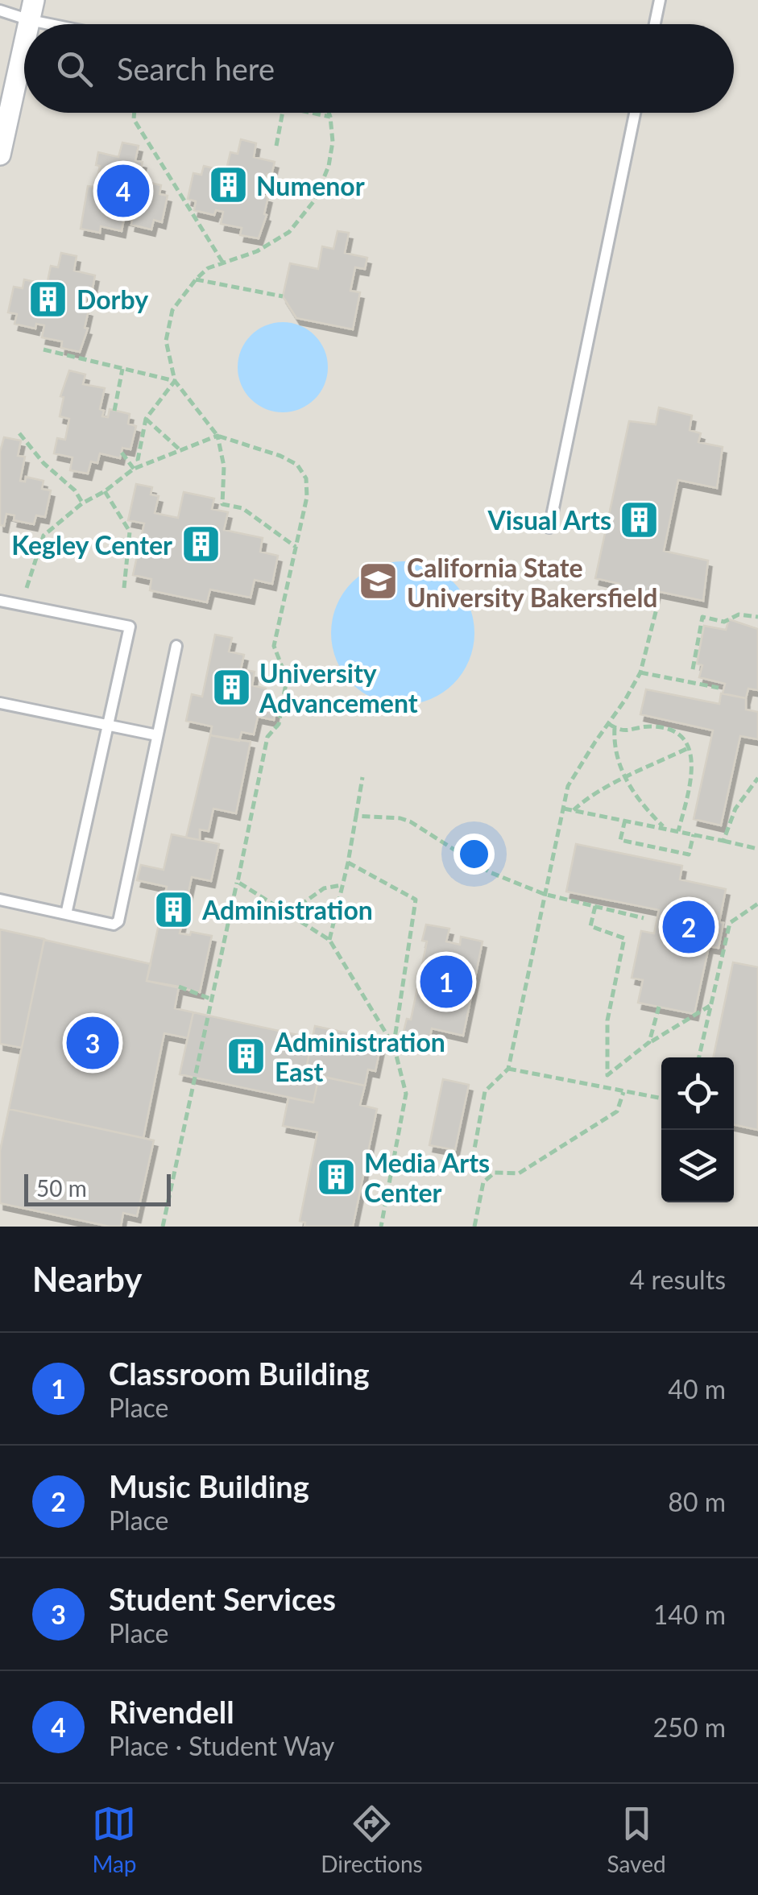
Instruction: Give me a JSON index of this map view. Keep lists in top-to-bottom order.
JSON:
{
  "places": {
    "building": [
      "Numenor",
      "Dorby",
      "Visual Arts",
      "Kegley Center",
      "University Advancement",
      "Administration",
      "Administration East",
      "Media Arts Center"
    ],
    "school or university": ["California State University Bakersfield"]
  },
  "scale_bar": "50 m",
  "page": {
    "search": "Search here",
    "pins": [
      "4",
      "2",
      "1",
      "3"
    ],
    "scale": "50 m",
    "heading": ["Nearby", "4 results"],
    "list": [
      {
        "mark": "1",
        "name": "Classroom Building",
        "note": "Place",
        "value": "40 m"
      },
      {
        "mark": "2",
        "name": "Music Building",
        "note": "Place",
        "value": "80 m"
      },
      {
        "mark": "3",
        "name": "Student Services",
        "note": "Place",
        "value": "140 m"
      },
      {
        "mark": "4",
        "name": "Rivendell",
        "note": "Place · Student Way",
        "value": "250 m"
      }
    ],
    "nav": ["Map", "Directions", "Saved"]
  }
}
